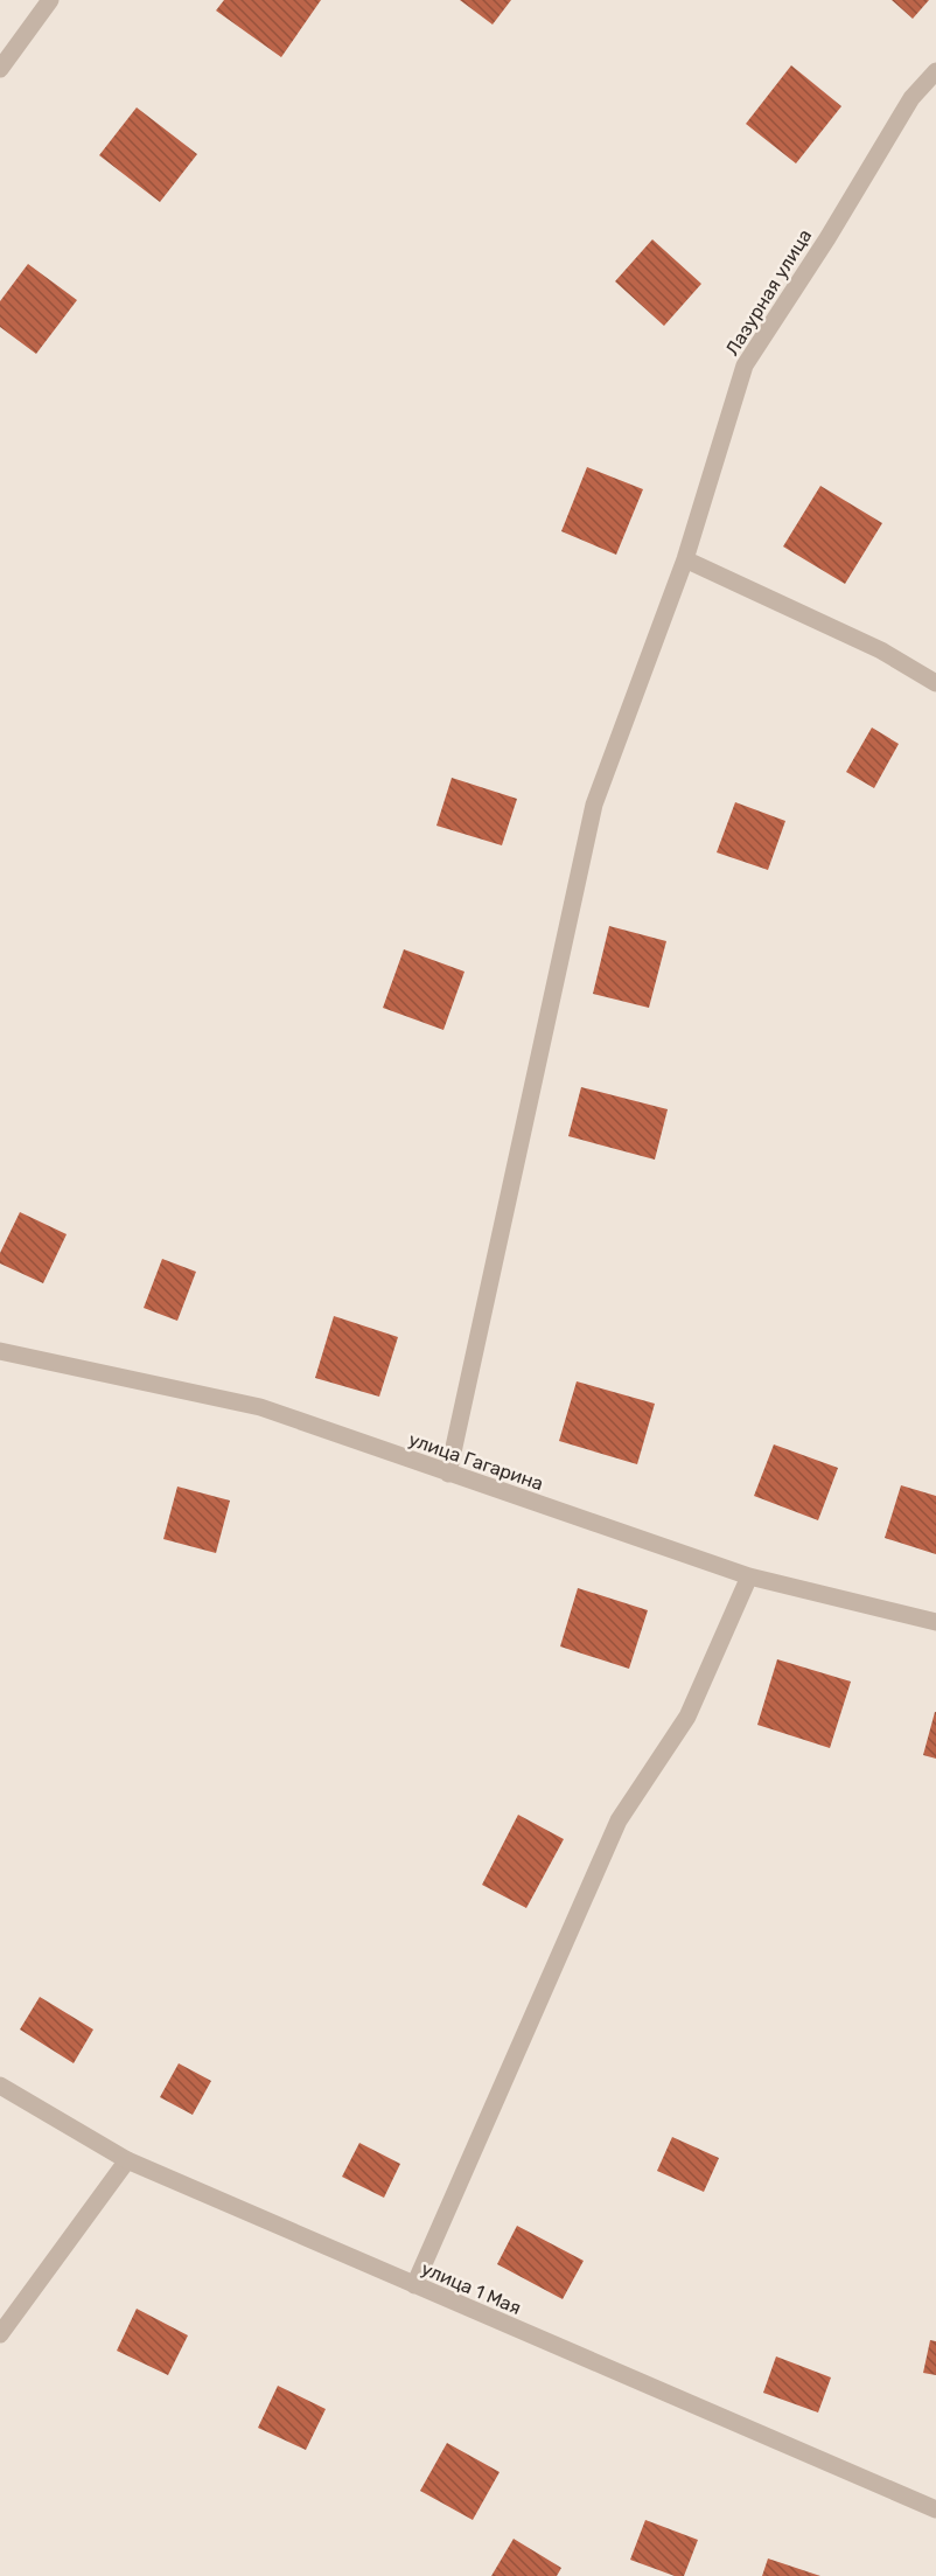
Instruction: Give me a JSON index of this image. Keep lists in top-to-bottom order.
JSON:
{
  "streets": {
    "street": ["Лазурная улица", "улица Гагарина", "улица 1 Мая"]
  },
  "crossings": [
    ["Лазурная улица", "улица Гагарина"]
  ]
}
